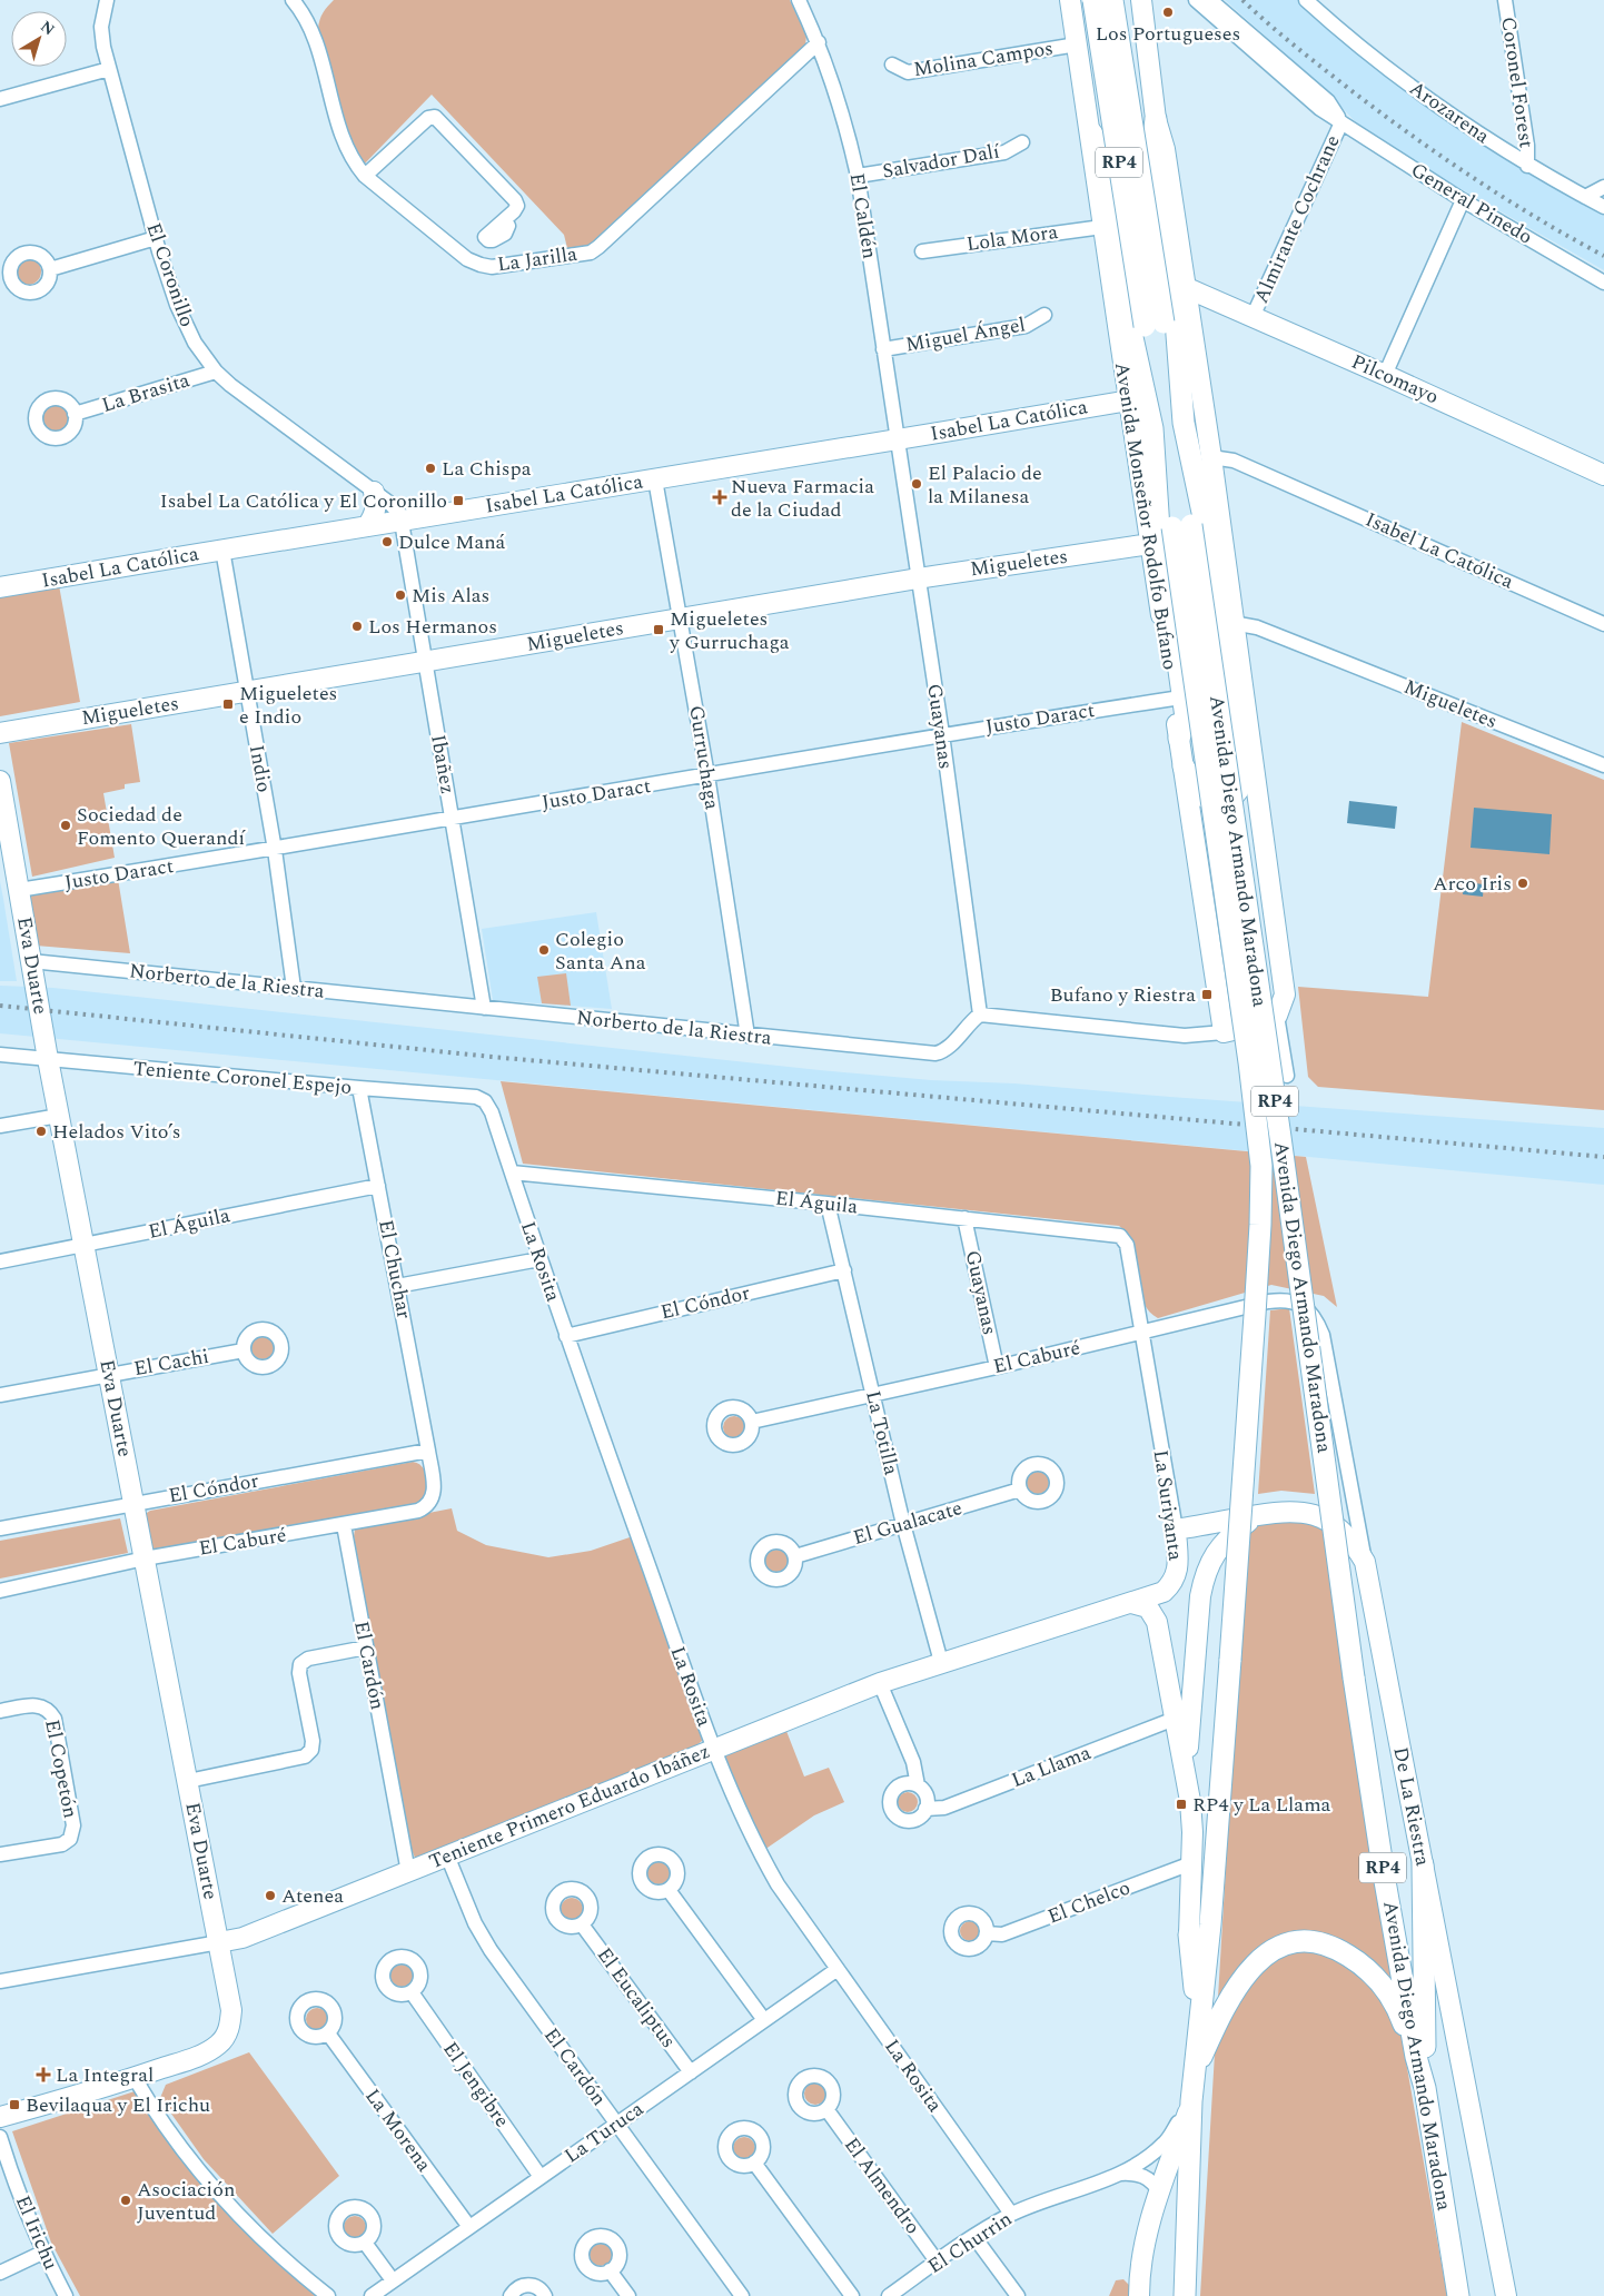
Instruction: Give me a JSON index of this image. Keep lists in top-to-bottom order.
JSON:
{
  "streets": {
    "main road": ["RP4", "Avenida Diego Armando Maradona"],
    "street": [
      "Molina Campos",
      "Coronel Forest",
      "Arozarena",
      "Salvador Dalí",
      "General Pinedo",
      "El Caldén",
      "Almirante Cochrane",
      "Lola Mora",
      "La Jarilla",
      "El Coronillo",
      "Miguel Ángel",
      "Pilcomayo",
      "La Brasita",
      "Isabel La Católica",
      "Avenida Monseñor Rodolfo Bufano",
      "Migueletes",
      "Justo Daract",
      "Guayanas",
      "Gurruchaga",
      "Ibañez",
      "Indio",
      "Eva Duarte",
      "Norberto de la Riestra",
      "Teniente Coronel Espejo",
      "El Águila",
      "La Rosita",
      "El Chuchar",
      "El Cóndor",
      "El Caburé",
      "El Cachi",
      "La Totilla",
      "La Suriyanta",
      "El Gualacate",
      "El Cardón",
      "La Llama",
      "El Copetón",
      "Teniente Primero Eduardo Ibáñez",
      "De La Riestra",
      "El Chelco",
      "El Eucaliptus",
      "El Jengibre",
      "La Morena",
      "La Turuca",
      "El Almendro",
      "El Irichu",
      "El Churrin"
    ]
  },
  "crossings": [
    ["Molina Campos", "Avenida Monseñor Rodolfo Bufano"],
    ["Coronel Forest", "Arozarena"],
    ["Salvador Dalí", "El Caldén"],
    ["General Pinedo", "Almirante Cochrane"],
    ["El Caldén", "La Jarilla"],
    ["El Caldén", "Miguel Ángel"],
    ["El Caldén", "Isabel La Católica"],
    ["El Caldén", "Guayanas"],
    ["Almirante Cochrane", "Pilcomayo"],
    ["Lola Mora", "Avenida Monseñor Rodolfo Bufano"],
    ["El Coronillo", "La Brasita"],
    ["El Coronillo", "Isabel La Católica"],
    ["El Coronillo", "Ibañez"],
    ["Isabel La Católica", "Avenida Monseñor Rodolfo Bufano"],
    ["Isabel La Católica", "Guayanas"],
    ["Isabel La Católica", "Gurruchaga"],
    ["Isabel La Católica", "Ibañez"],
    ["Isabel La Católica", "Indio"],
    ["Avenida Monseñor Rodolfo Bufano", "Migueletes"],
    ["Avenida Monseñor Rodolfo Bufano", "Justo Daract"],
    ["Migueletes", "Guayanas"],
    ["Migueletes", "Gurruchaga"],
    ["Migueletes", "Ibañez"],
    ["Migueletes", "Indio"],
    ["Justo Daract", "Guayanas"],
    ["Justo Daract", "Gurruchaga"],
    ["Justo Daract", "Ibañez"],
    ["Justo Daract", "Indio"],
    ["Justo Daract", "Eva Duarte"],
    ["Guayanas", "Norberto de la Riestra"],
    ["Guayanas", "El Águila"],
    ["Guayanas", "El Caburé"],
    ["Gurruchaga", "Norberto de la Riestra"],
    ["Ibañez", "Norberto de la Riestra"],
    ["Indio", "Norberto de la Riestra"],
    ["Avenida Diego Armando Maradona", "El Churrin"],
    ["Eva Duarte", "Norberto de la Riestra"],
    ["Eva Duarte", "Teniente Coronel Espejo"],
    ["Eva Duarte", "El Águila"],
    ["Eva Duarte", "El Cóndor"],
    ["Eva Duarte", "El Caburé"],
    ["Eva Duarte", "El Cachi"],
    ["Eva Duarte", "Teniente Primero Eduardo Ibáñez"],
    ["Teniente Coronel Espejo", "La Rosita"],
    ["Teniente Coronel Espejo", "El Chuchar"],
    ["El Águila", "La Rosita"],
    ["El Águila", "El Chuchar"],
    ["El Águila", "La Totilla"],
    ["El Águila", "La Suriyanta"],
    ["La Rosita", "El Cóndor"],
    ["La Rosita", "Teniente Primero Eduardo Ibáñez"],
    ["La Rosita", "La Turuca"],
    ["La Rosita", "El Churrin"],
    ["El Chuchar", "El Cóndor"],
    ["El Chuchar", "El Caburé"],
    ["El Cóndor", "El Caburé"],
    ["El Cóndor", "La Totilla"],
    ["El Caburé", "La Totilla"],
    ["El Caburé", "La Suriyanta"],
    ["El Caburé", "El Cardón"],
    ["El Caburé", "De La Riestra"],
    ["La Totilla", "El Gualacate"],
    ["La Totilla", "Teniente Primero Eduardo Ibáñez"],
    ["La Suriyanta", "Teniente Primero Eduardo Ibáñez"],
    ["El Cardón", "Teniente Primero Eduardo Ibáñez"],
    ["El Cardón", "La Turuca"],
    ["El Eucaliptus", "La Turuca"],
    ["El Jengibre", "La Turuca"],
    ["La Morena", "La Turuca"],
    ["El Almendro", "El Churrin"]
  ],
  "places": {
    "other": [
      "Los Portugueses",
      "La Chispa",
      "El Palacio de la Milanesa",
      "Dulce Maná",
      "Mis Alas",
      "Los Hermanos",
      "Sociedad de Fomento Querandí",
      "Arco Iris",
      "Colegio Santa Ana",
      "Helados Vito’s",
      "Atenea",
      "Asociación Juventud"
    ],
    "health": ["Nueva Farmacia de la Ciudad", "La Integral"],
    "transit": [
      "Isabel La Católica y El Coronillo",
      "Migueletes y Gurruchaga",
      "Migueletes e Indio",
      "Bufano y Riestra",
      "RP4 y La Llama",
      "Bevilaqua y El Irichu"
    ]
  },
  "north": "top right"
}
